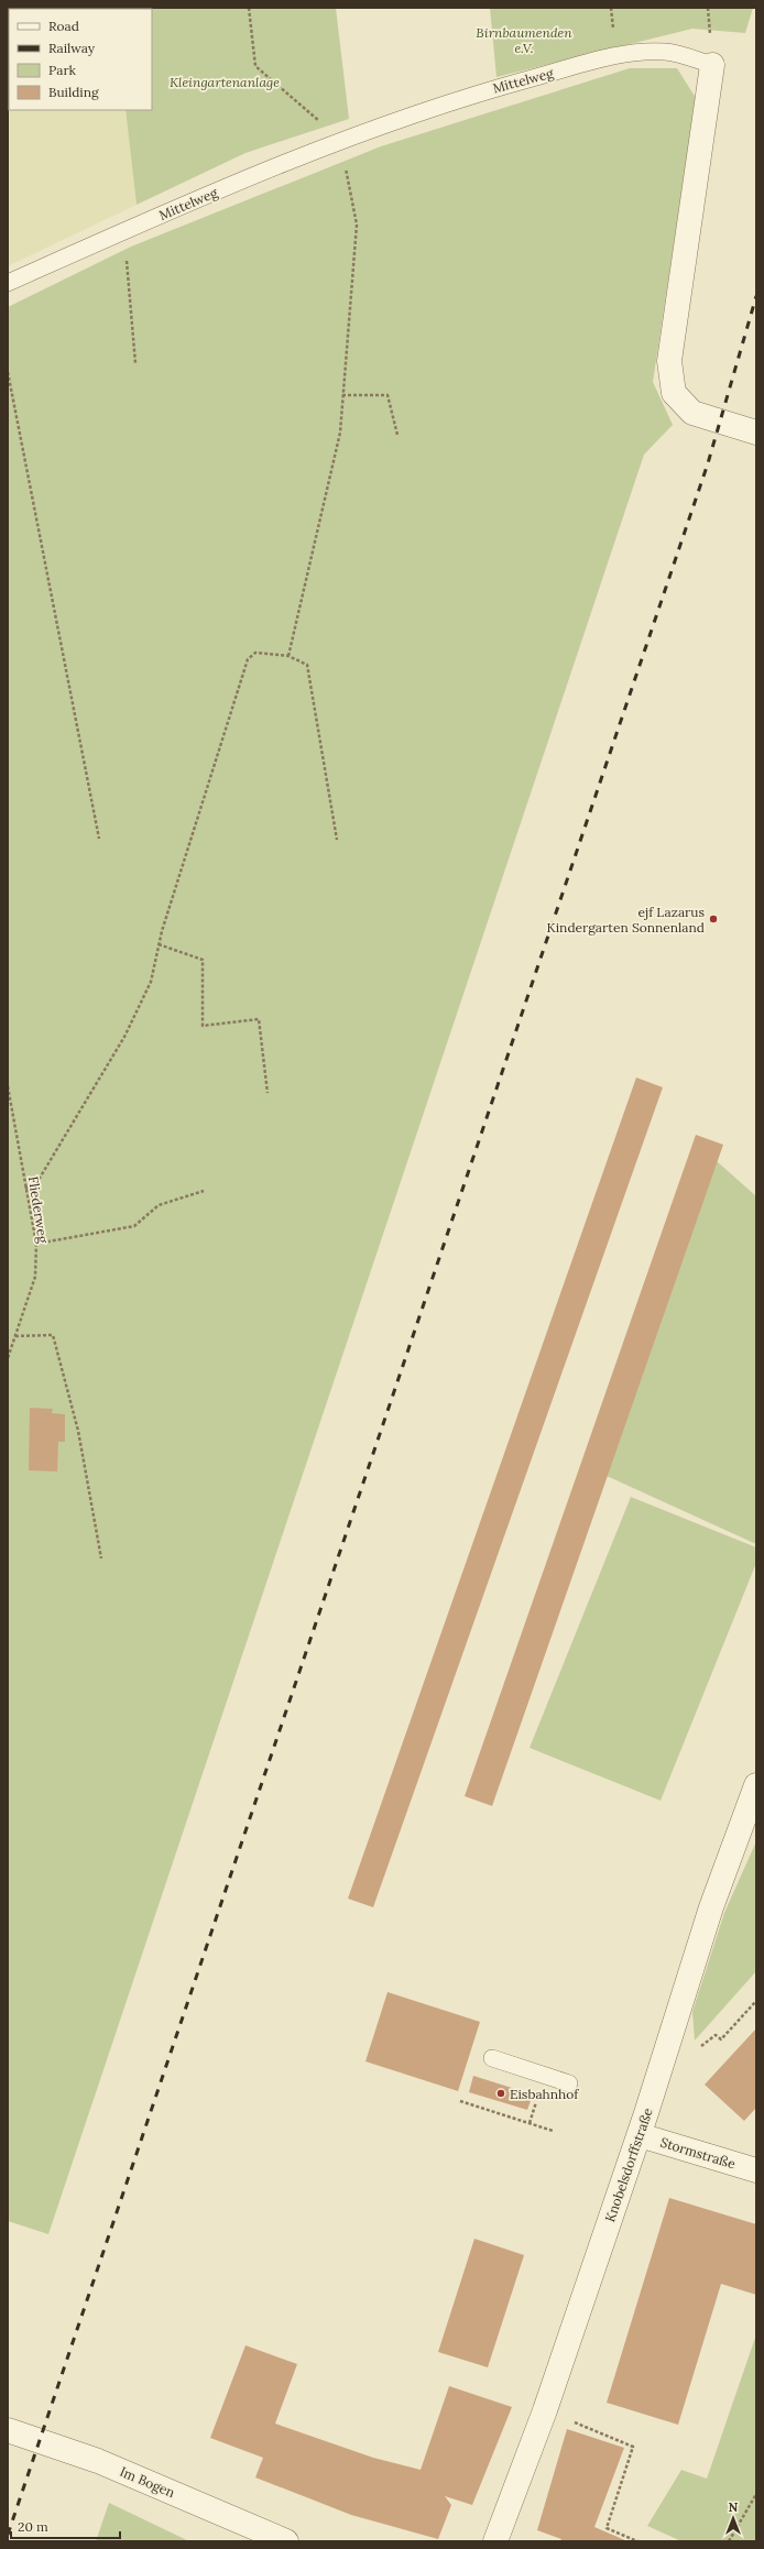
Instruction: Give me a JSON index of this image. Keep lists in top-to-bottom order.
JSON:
{
  "streets": {
    "street": [
      "Mittelweg",
      "Stormstraße",
      "Knobelsdorffstraße",
      "Im Bogen"
    ],
    "path": ["Fliederweg"]
  },
  "crossings": [
    ["Stormstraße", "Knobelsdorffstraße"]
  ],
  "parks": ["Birnbaumenden e.V.", "Kleingartenanlage"],
  "places": ["ejf Lazarus Kindergarten Sonnenland", "Eisbahnhof"],
  "legend": [
    "Road",
    "Railway",
    "Park",
    "Building"
  ],
  "scale_bar": "20 m",
  "north": "top"
}
